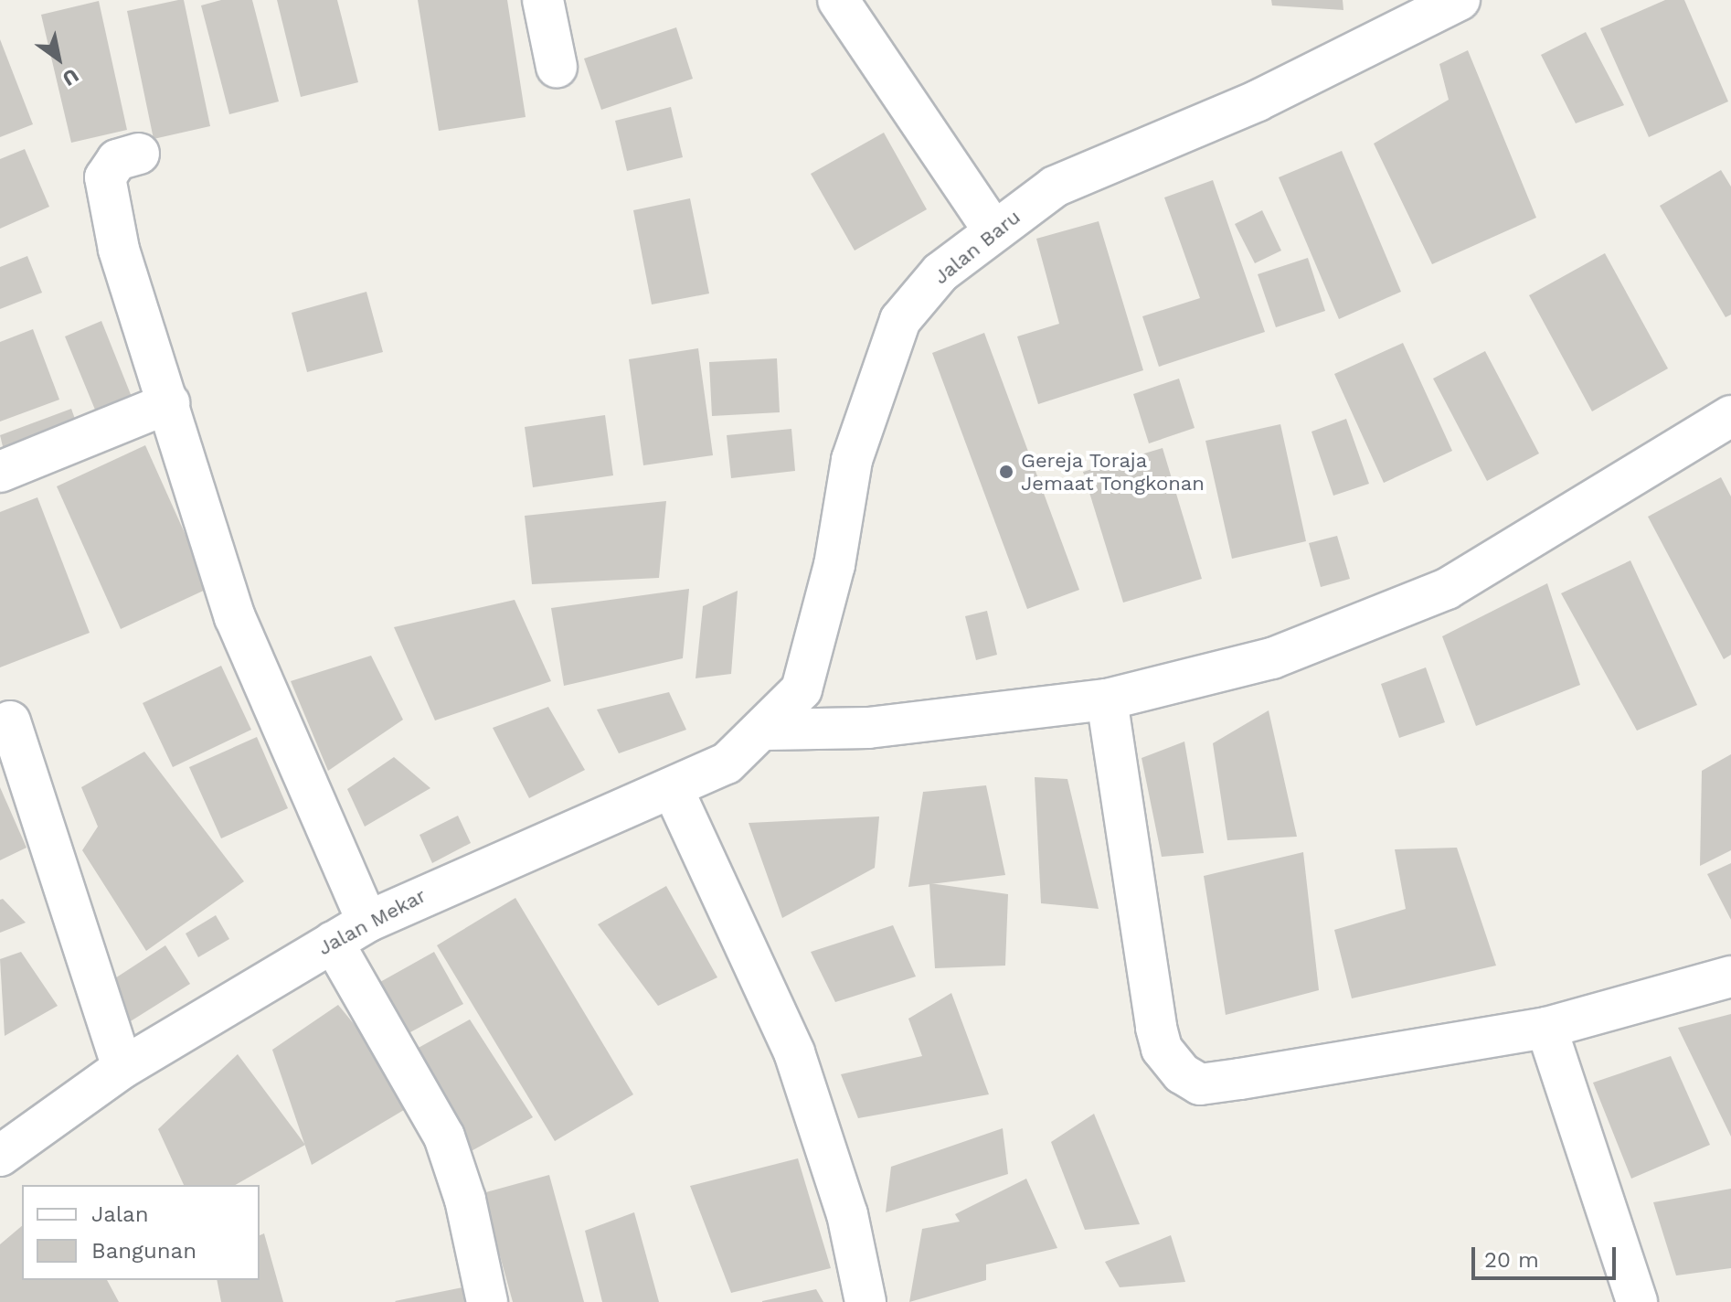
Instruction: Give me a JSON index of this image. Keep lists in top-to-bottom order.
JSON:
{
  "streets": {
    "street": ["Jalan Baru", "Jalan Mekar"]
  },
  "crossings": [
    ["Jalan Baru", "Jalan Mekar"]
  ],
  "places": ["Gereja Toraja Jemaat Tongkonan"],
  "legend": ["Jalan", "Bangunan"],
  "scale_bar": "20 m",
  "north": "bottom right"
}
